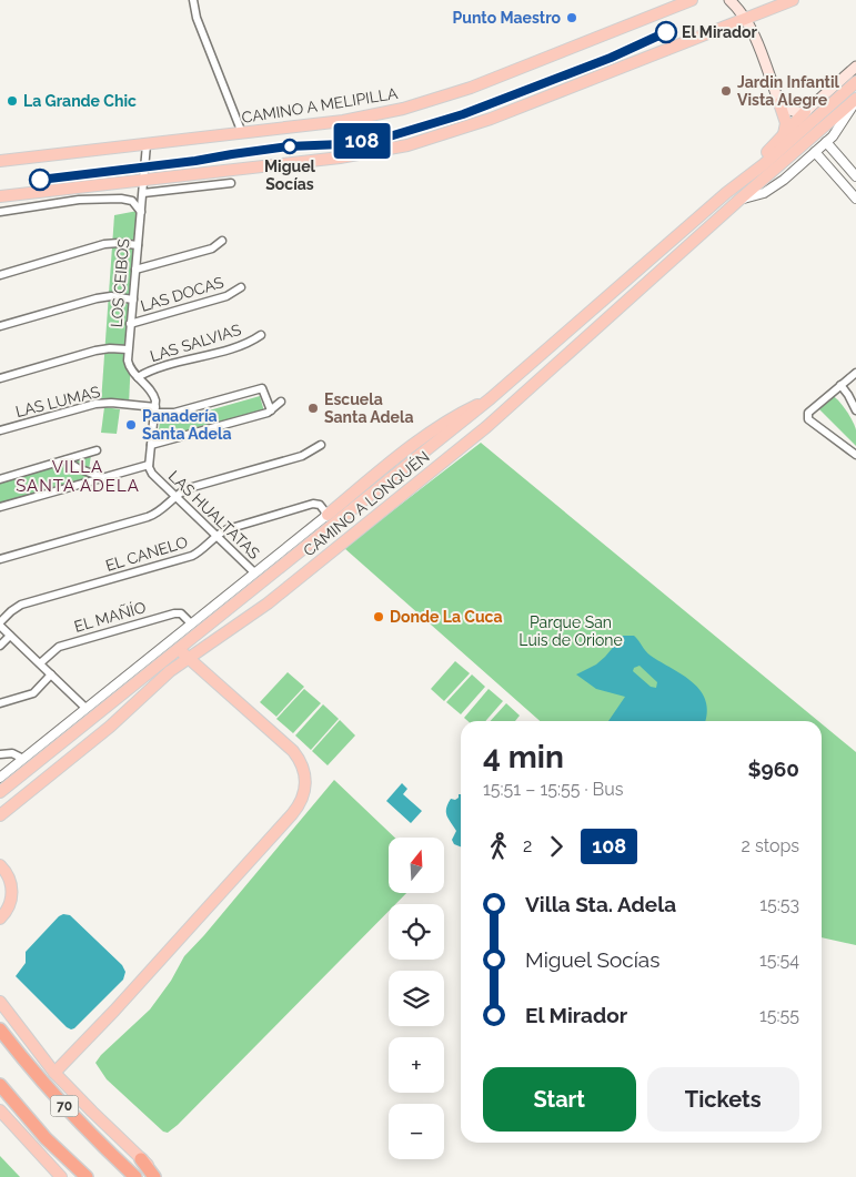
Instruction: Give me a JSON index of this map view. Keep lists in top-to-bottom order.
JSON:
{
  "streets": {
    "highway": ["70"],
    "main road": ["CAMINO A MELIPILLA", "CAMINO A LONQUÉN"],
    "street": [
      "LOS CEIBOS",
      "LAS DOCAS",
      "LAS SALVIAS",
      "LAS LUMAS",
      "LAS HUALTATAS",
      "EL CANELO",
      "EL MAÑÍO"
    ]
  },
  "crossings": [
    ["CAMINO A MELIPILLA", "LOS CEIBOS"],
    ["LOS CEIBOS", "LAS DOCAS"],
    ["LOS CEIBOS", "LAS SALVIAS"],
    ["LOS CEIBOS", "LAS LUMAS"],
    ["LOS CEIBOS", "LAS HUALTATAS"],
    ["LAS LUMAS", "LAS HUALTATAS"],
    ["CAMINO A LONQUÉN", "LAS HUALTATAS"],
    ["CAMINO A LONQUÉN", "EL CANELO"],
    ["CAMINO A LONQUÉN", "EL MAÑÍO"],
    ["LAS HUALTATAS", "EL CANELO"]
  ],
  "districts": ["VILLA SANTA ADELA"],
  "parks": ["Parque San Luis de Orione"],
  "places": [
    "Punto Maestro",
    "El Mirador",
    "Jardin Infantil Vista Alegre",
    "La Grande Chic",
    "Miguel Socías",
    "Escuela Santa Adela",
    "Panadería Santa Adela",
    "Donde La Cuca"
  ],
  "lines": ["bus line 108"],
  "north": "top",
  "page": {
    "on_map": "108",
    "heading": ["4 min", "15:51 – 15:55 · Bus", "$960"],
    "legs": ["2", "108", "2 stops"],
    "map_buttons": ["+", "−"],
    "list": [
      {
        "name": "Villa Sta. Adela",
        "value": "15:53"
      },
      {
        "name": "Miguel Socías",
        "value": "15:54"
      },
      {
        "name": "El Mirador",
        "value": "15:55"
      }
    ],
    "buttons": ["Start", "Tickets"]
  }
}
